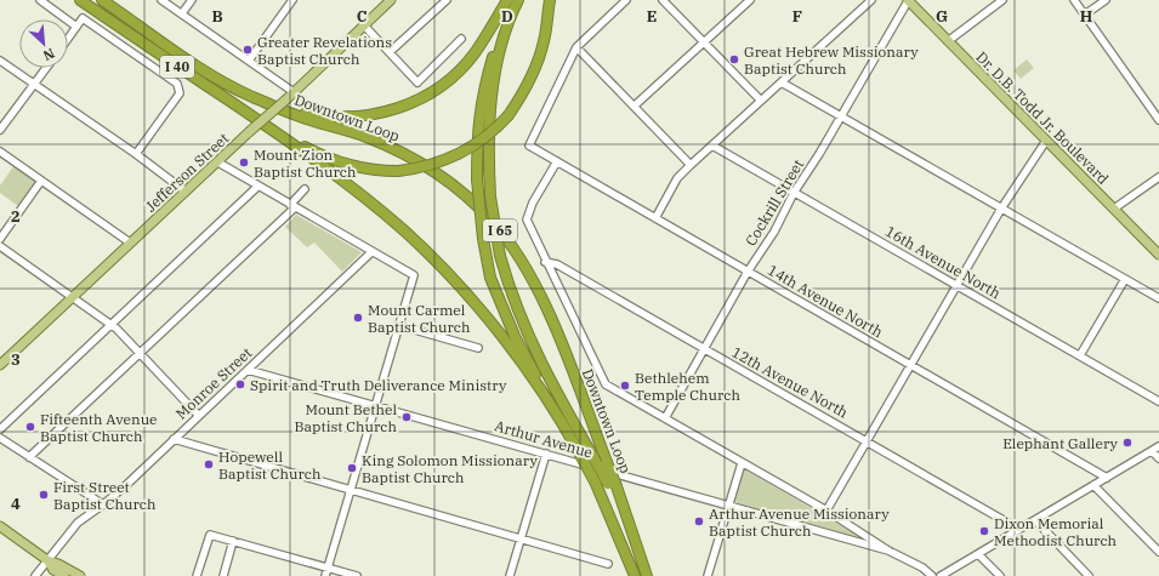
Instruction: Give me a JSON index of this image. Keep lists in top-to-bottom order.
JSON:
{
  "streets": {
    "highway": ["I 40", "Downtown Loop", "I 65"],
    "main road": ["Dr. D.B. Todd Jr. Boulevard", "Jefferson Street"],
    "street": [
      "Cockrill Street",
      "16th Avenue North",
      "14th Avenue North",
      "12th Avenue North",
      "Monroe Street",
      "Arthur Avenue"
    ]
  },
  "crossings": [
    ["Dr. D.B. Todd Jr. Boulevard", "Cockrill Street"],
    ["Cockrill Street", "16th Avenue North"],
    ["Cockrill Street", "14th Avenue North"],
    ["Cockrill Street", "12th Avenue North"],
    ["Monroe Street", "Arthur Avenue"]
  ],
  "places": [
    "Greater Revelations Baptist Church",
    "Great Hebrew Missionary Baptist Church",
    "Mount Zion Baptist Church",
    "Mount Carmel Baptist Church",
    "Spirit and Truth Deliverance Ministry",
    "Bethlehem Temple Church",
    "Mount Bethel Baptist Church",
    "Fifteenth Avenue Baptist Church",
    "Elephant Gallery",
    "Hopewell Baptist Church",
    "King Solomon Missionary Baptist Church",
    "First Street Baptist Church",
    "Arthur Avenue Missionary Baptist Church",
    "Dixon Memorial Methodist Church"
  ],
  "north": "bottom right",
  "grid": {
    "columns": [
      "B",
      "C",
      "D",
      "E",
      "F",
      "G",
      "H"
    ],
    "rows": ["2", "3", "4"]
  }
}
